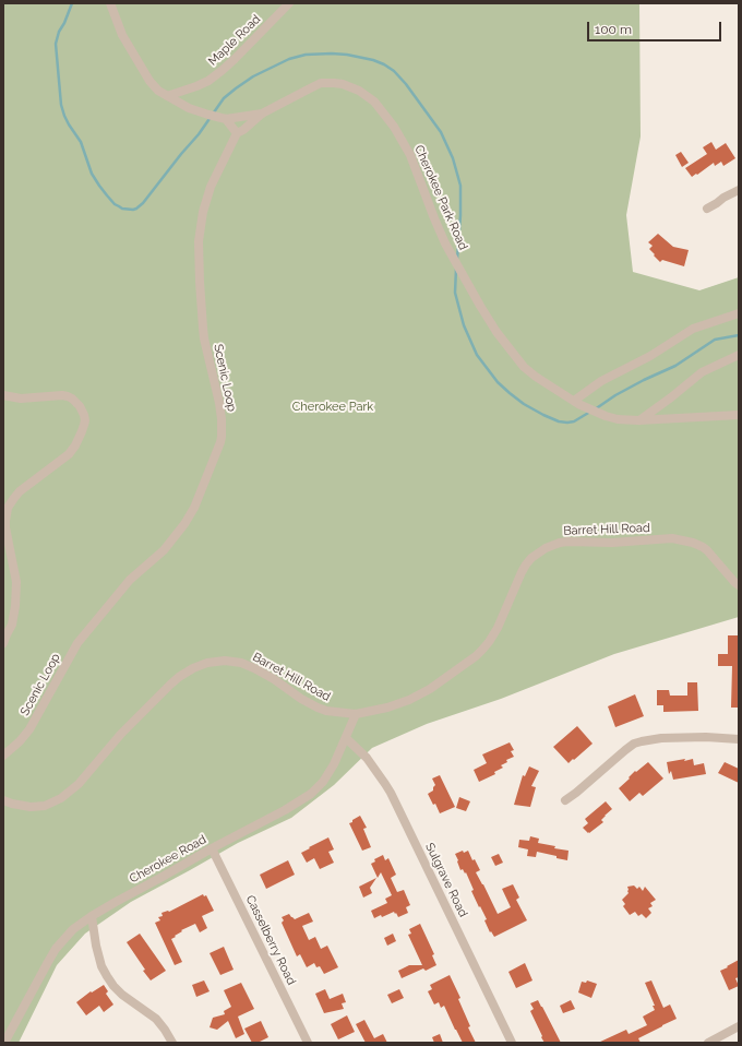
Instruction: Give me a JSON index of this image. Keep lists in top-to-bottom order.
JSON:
{
  "streets": {
    "street": [
      "Maple Road",
      "Cherokee Park Road",
      "Scenic Loop",
      "Barret Hill Road",
      "Cherokee Road",
      "Sulgrave Road",
      "Casselberry Road"
    ]
  },
  "crossings": [
    ["Cherokee Park Road", "Scenic Loop"],
    ["Barret Hill Road", "Cherokee Road"],
    ["Cherokee Road", "Sulgrave Road"],
    ["Cherokee Road", "Casselberry Road"]
  ],
  "parks": ["Cherokee Park"],
  "scale_bar": "100 m"
}
